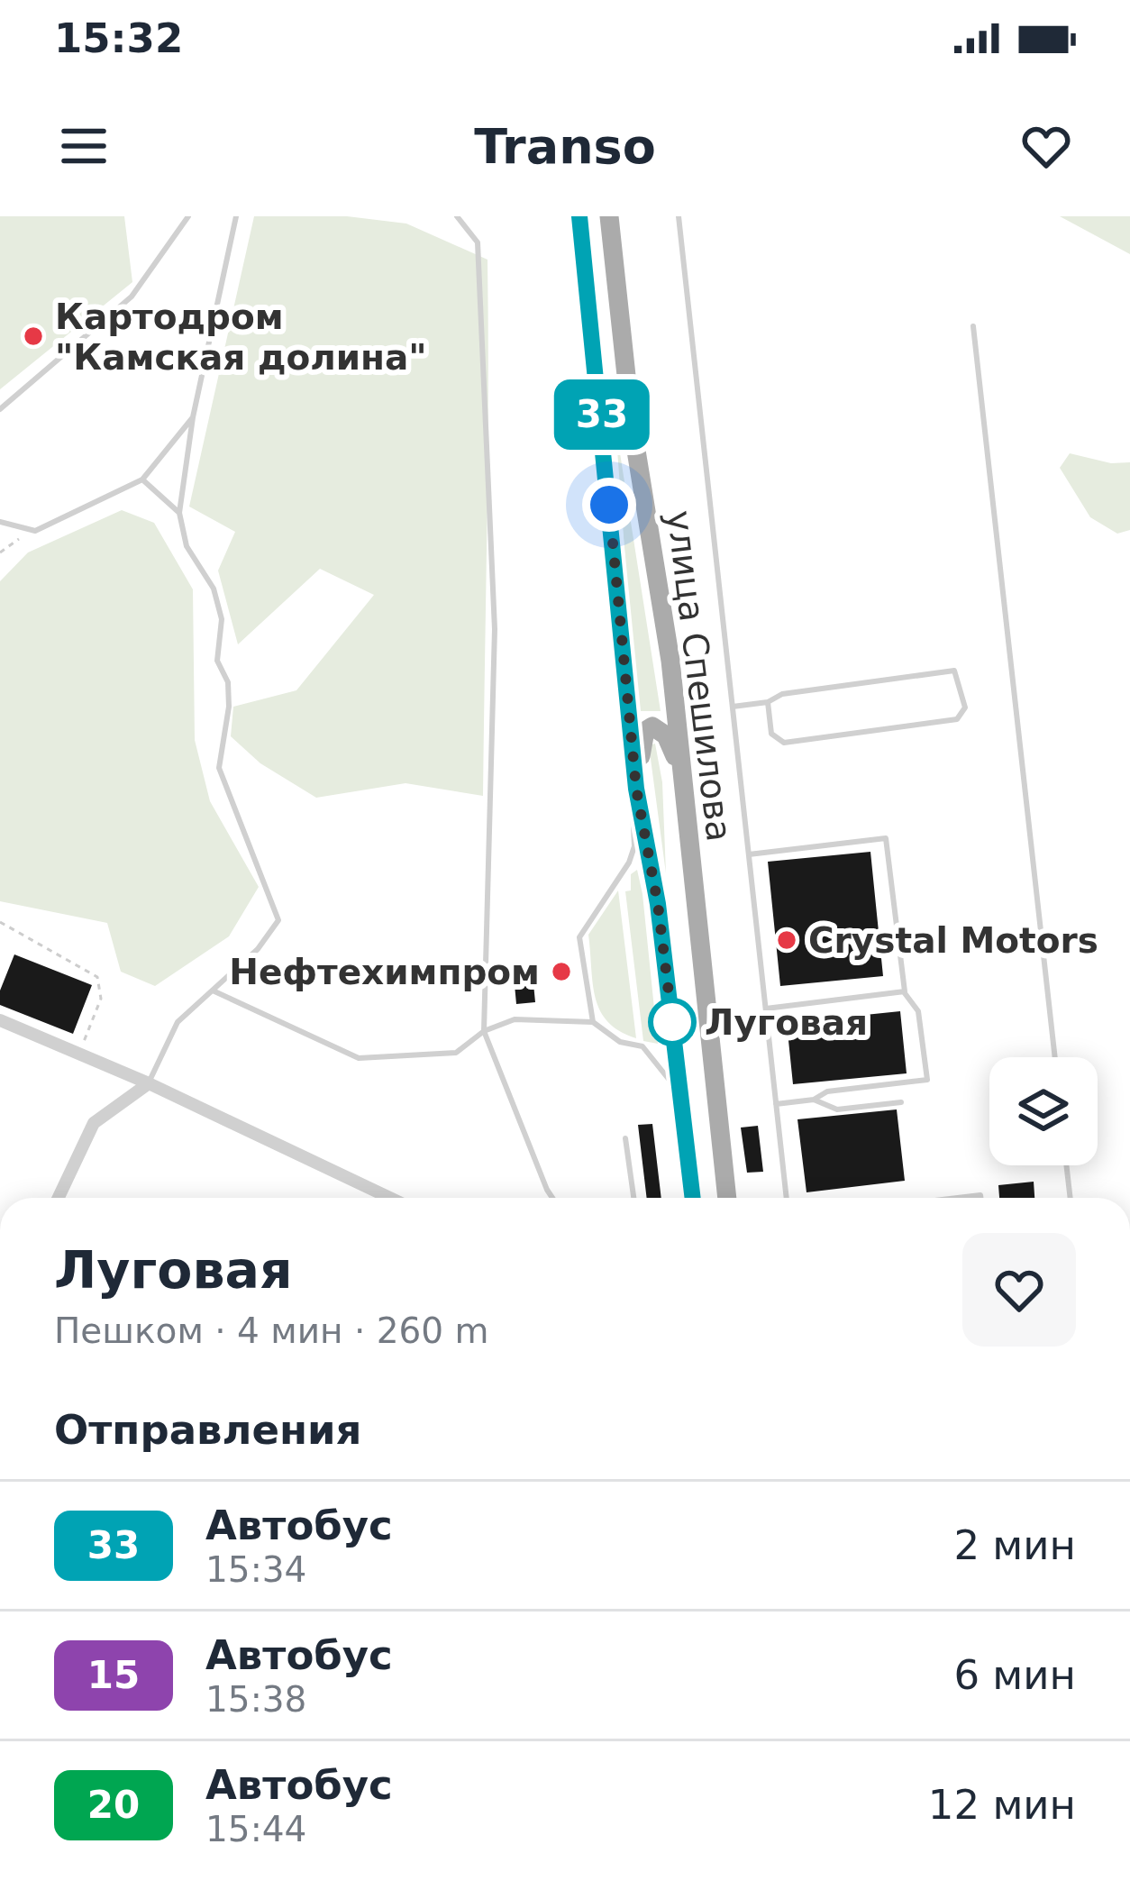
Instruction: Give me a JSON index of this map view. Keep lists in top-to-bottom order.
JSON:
{
  "streets": {
    "main road": ["улица Спешилова"]
  },
  "places": [
    "Картодром \"Камская долина\"",
    "Crystal Motors",
    "Нефтехимпром",
    "Луговая"
  ],
  "lines": ["bus line 33"],
  "page": {
    "status": "15:32",
    "header": "Transo",
    "on_map": "33",
    "heading": [
      ["Луговая", "Пешком · 4 мин · 260 m"],
      "Отправления"
    ],
    "list": [
      {
        "mark": "33",
        "name": "Автобус",
        "note": "15:34",
        "value": "2 мин"
      },
      {
        "mark": "15",
        "name": "Автобус",
        "note": "15:38",
        "value": "6 мин"
      },
      {
        "mark": "20",
        "name": "Автобус",
        "note": "15:44",
        "value": "12 мин"
      }
    ]
  }
}
